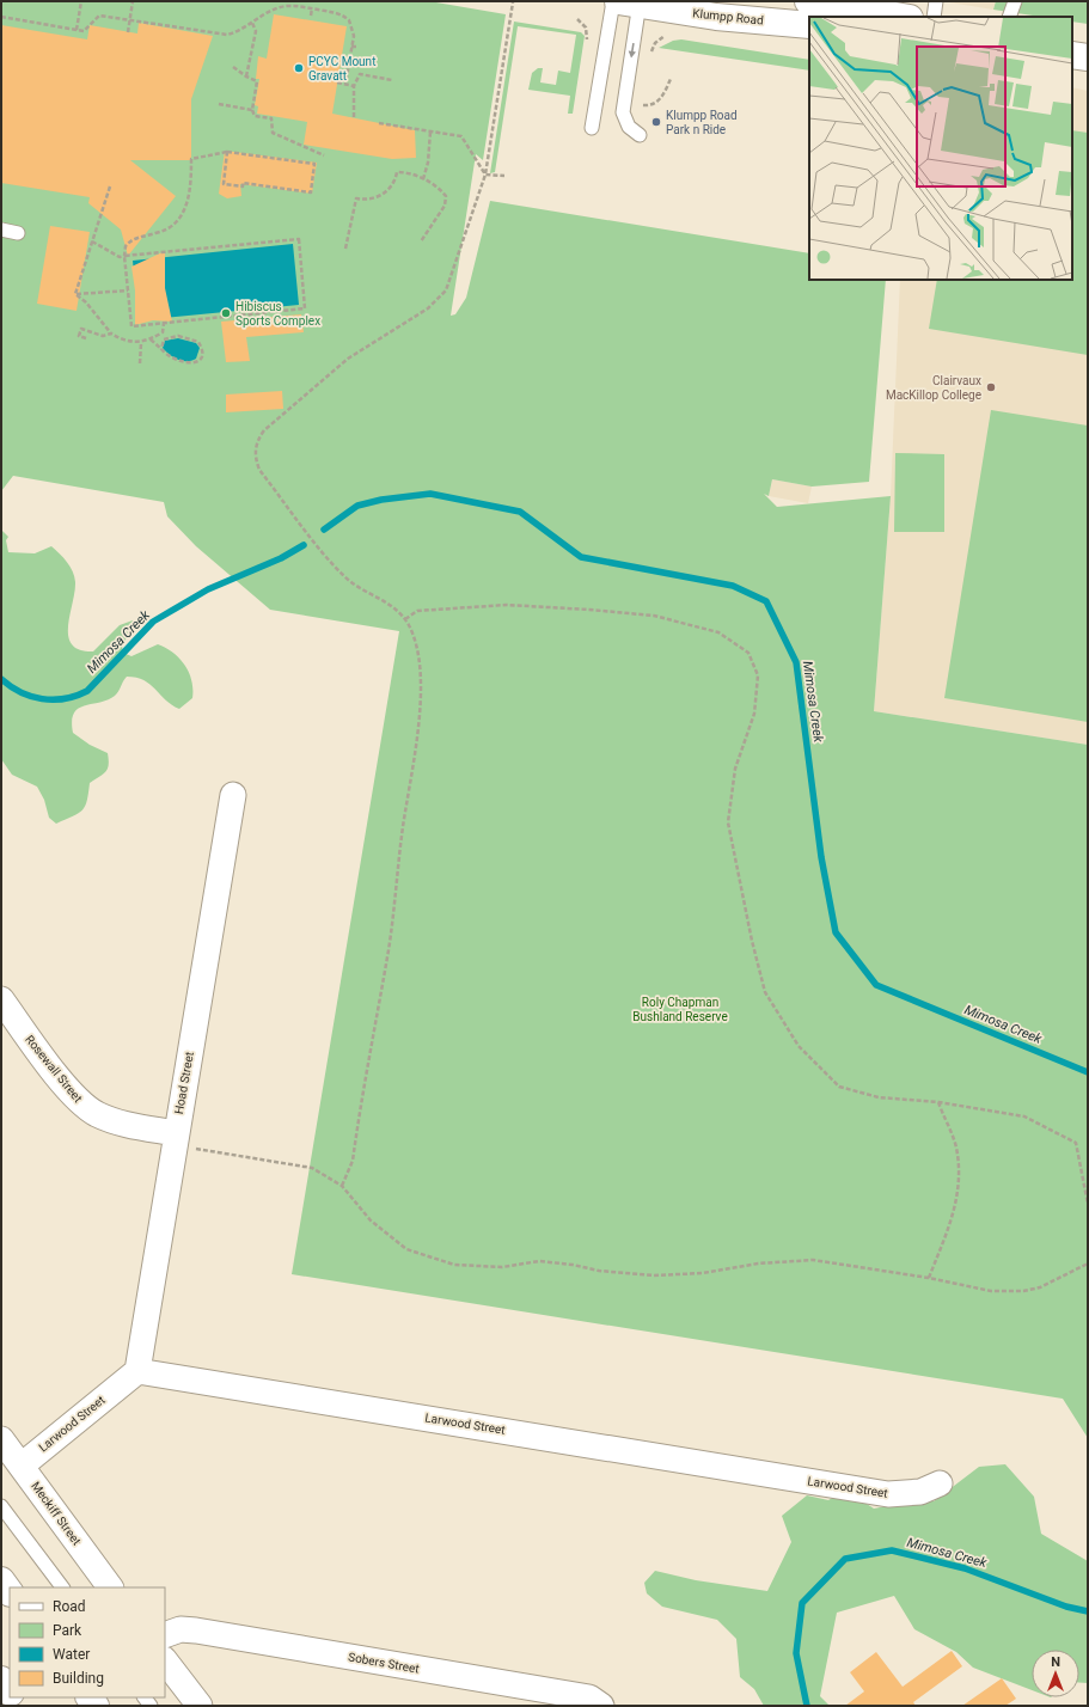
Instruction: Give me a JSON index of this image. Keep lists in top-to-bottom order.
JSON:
{
  "streets": {
    "main road": ["Klumpp Road"],
    "street": [
      "Rosewall Street",
      "Hoad Street",
      "Larwood Street",
      "Meckiff Street",
      "Sobers Street"
    ]
  },
  "crossings": [
    ["Rosewall Street", "Hoad Street"],
    ["Hoad Street", "Larwood Street"],
    ["Larwood Street", "Meckiff Street"]
  ],
  "water": ["Mimosa Creek"],
  "parks": ["Roly Chapman Bushland Reserve"],
  "places": [
    "PCYC Mount Gravatt",
    "Klumpp Road Park n Ride",
    "Hibiscus Sports Complex",
    "Clairvaux MacKillop College"
  ],
  "legend": [
    "Road",
    "Park",
    "Water",
    "Building"
  ],
  "north": "top"
}
